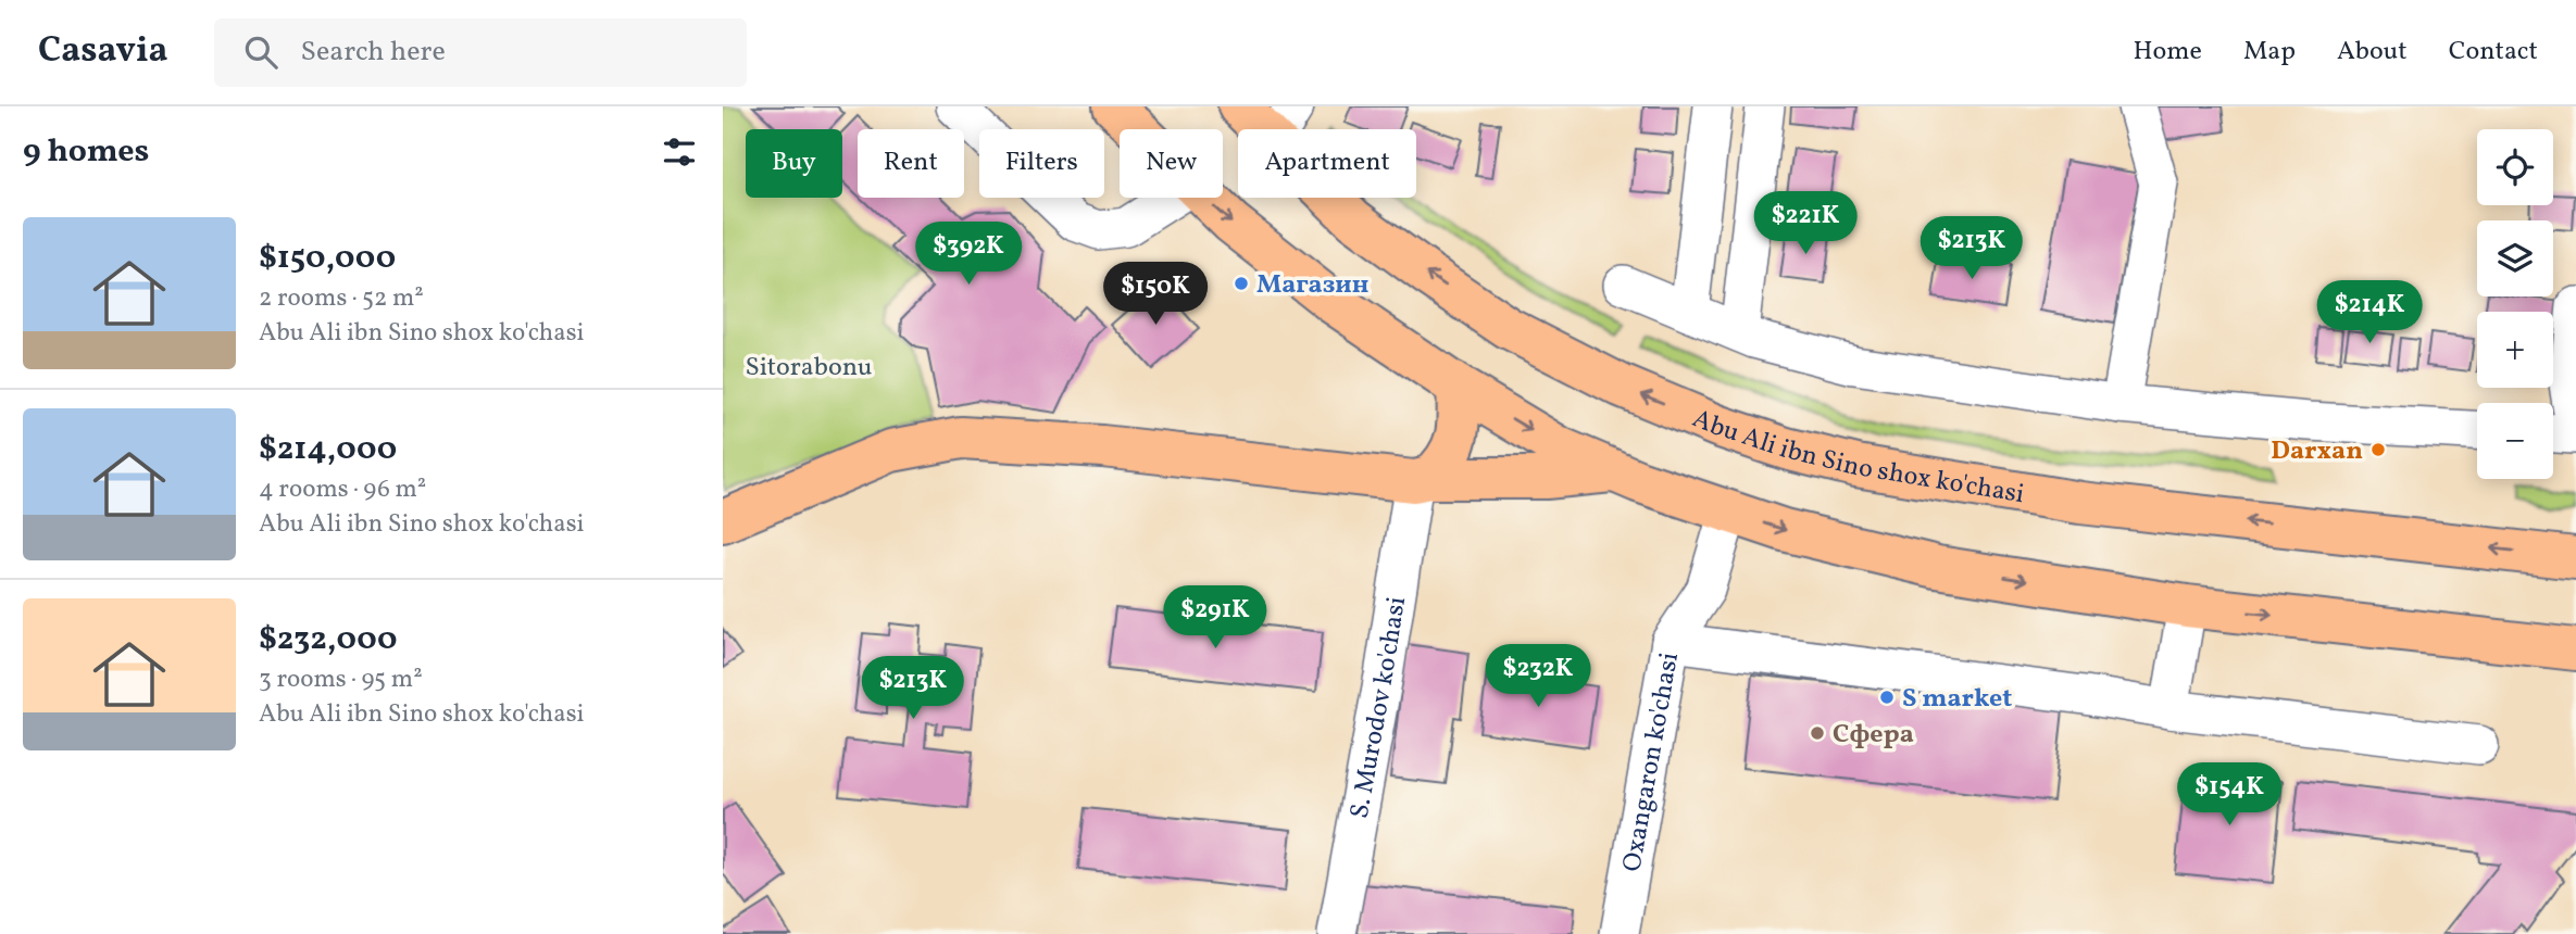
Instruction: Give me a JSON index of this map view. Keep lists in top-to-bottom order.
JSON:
{
  "streets": {
    "main road": ["Abu Ali ibn Sino shox ko'chasi"],
    "street": ["S. Murodov ko'chasi", "Oxangaron ko'chasi"]
  },
  "parks": ["Sitorabonu"],
  "places": [
    "Магазин",
    "Darxan",
    "S market",
    "Сфера"
  ],
  "page": {
    "header": "Casavia",
    "search": "Search here",
    "nav": [
      "Home",
      "Map",
      "About",
      "Contact"
    ],
    "heading": "9 homes",
    "map_buttons": ["+", "−"],
    "chip": [
      "Buy",
      "Rent",
      "Filters",
      "New",
      "Apartment"
    ],
    "price": [
      "$221K",
      "$213K",
      "$392K",
      "$150K",
      "$214K",
      "$291K",
      "$232K",
      "$213K",
      "$154K"
    ],
    "list": [
      {
        "name": "$150,000",
        "note": "2 rooms · 52 m² · Abu Ali ibn Sino shox ko'chasi"
      },
      {
        "name": "$214,000",
        "note": "4 rooms · 96 m² · Abu Ali ibn Sino shox ko'chasi"
      },
      {
        "name": "$232,000",
        "note": "3 rooms · 95 m² · Abu Ali ibn Sino shox ko'chasi"
      }
    ]
  }
}
